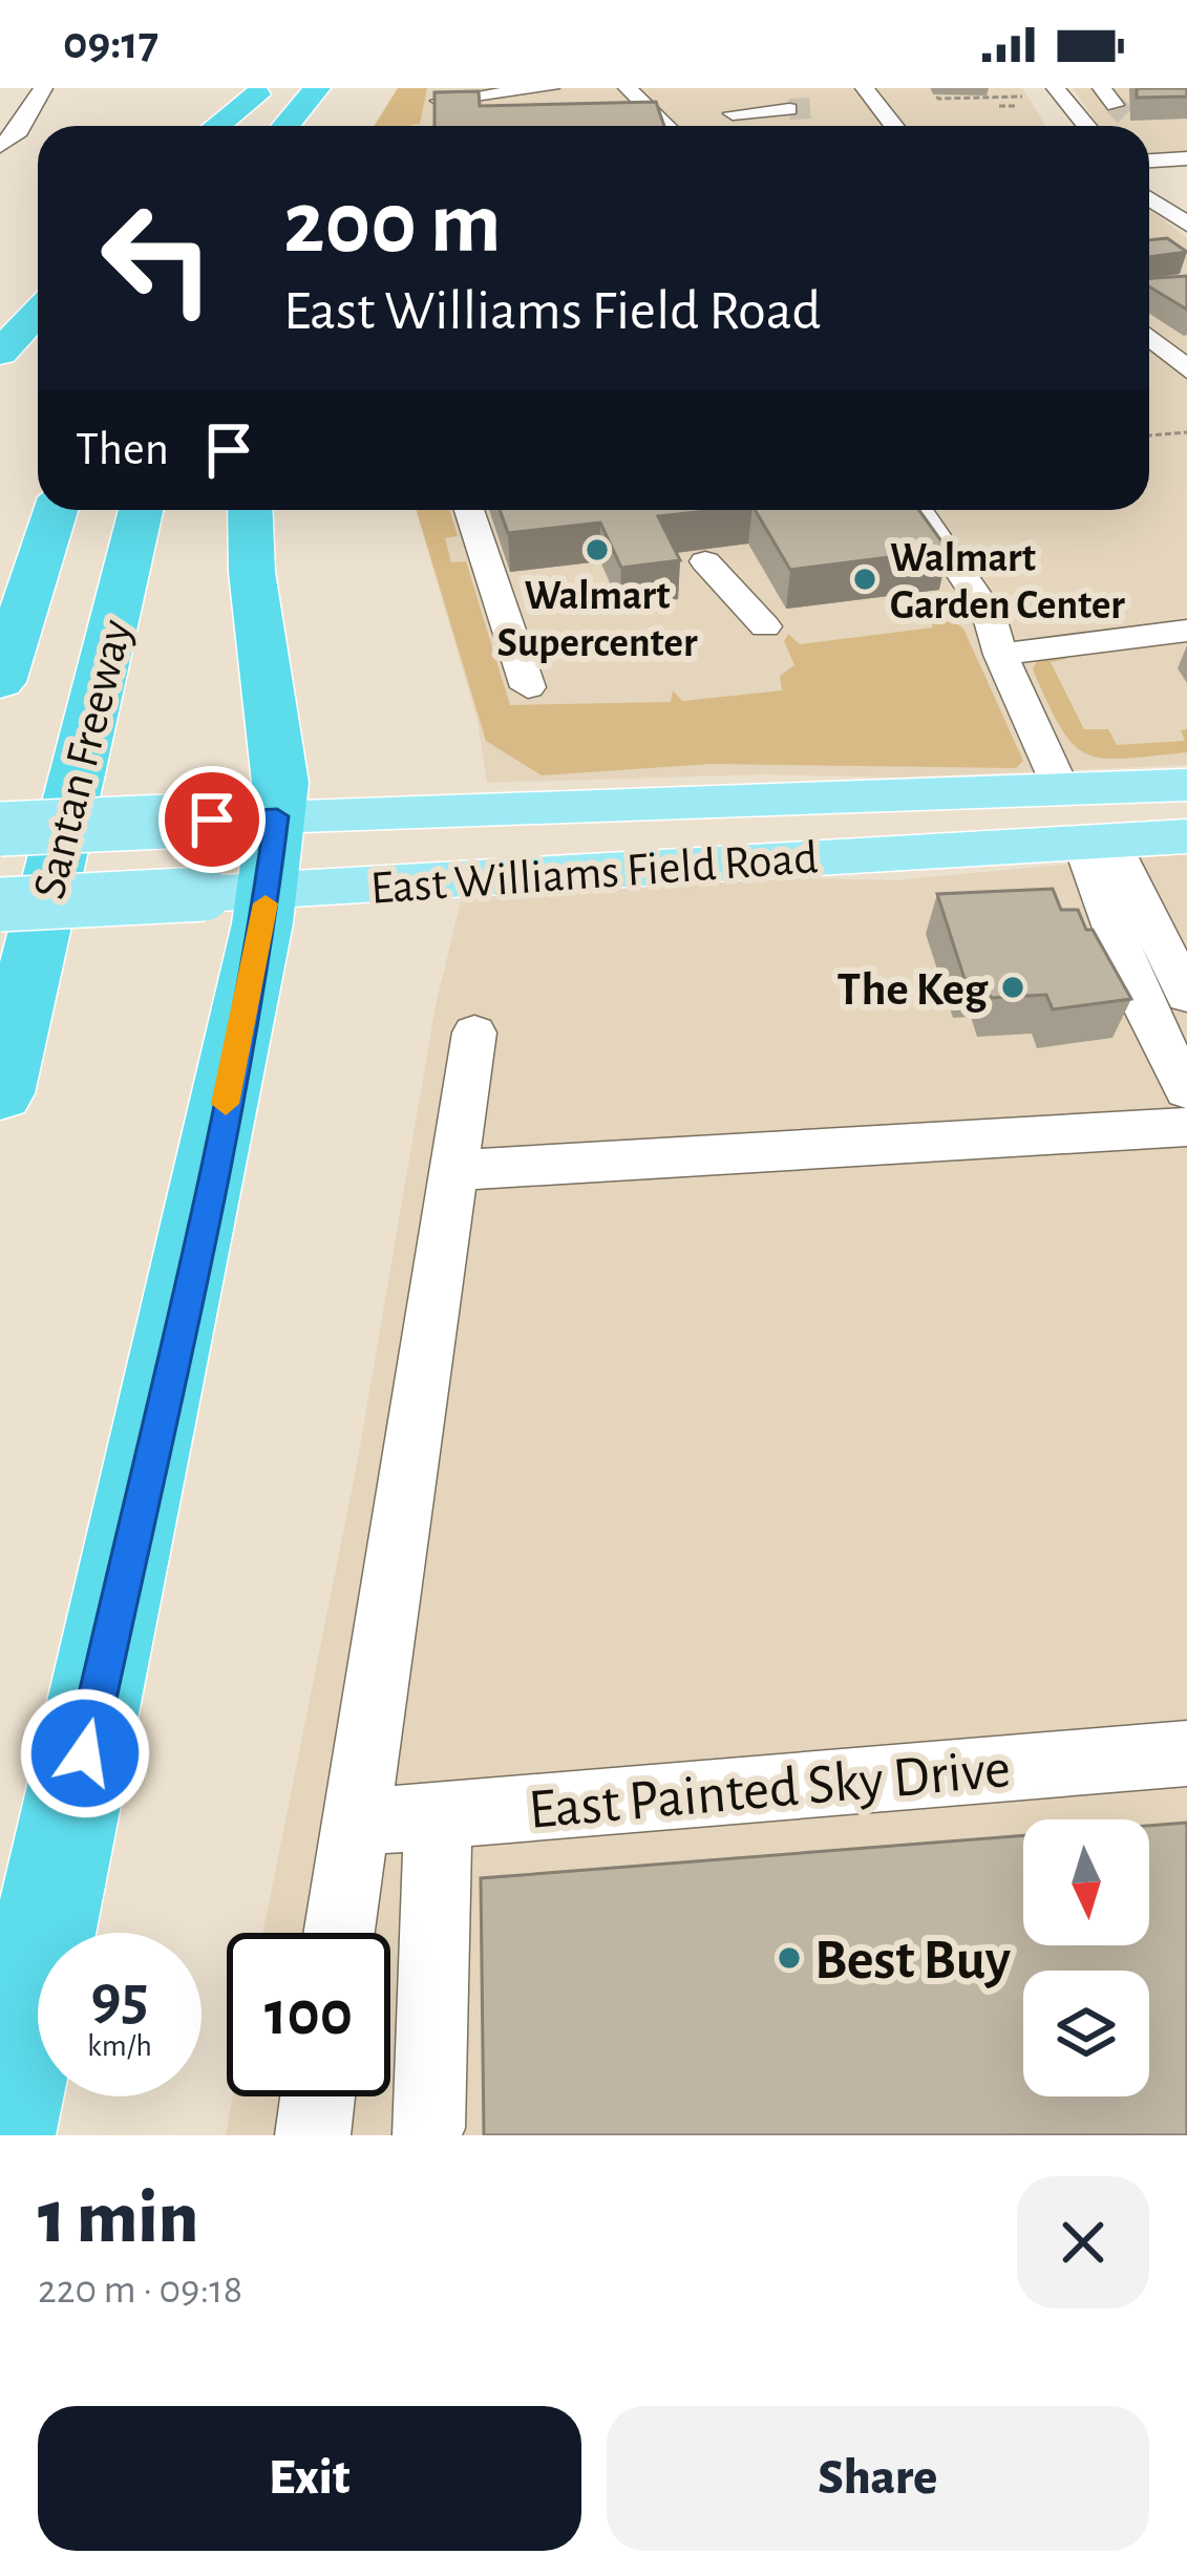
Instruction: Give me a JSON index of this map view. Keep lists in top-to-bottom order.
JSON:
{
  "streets": {
    "highway": ["Santan Freeway"],
    "main road": ["East Williams Field Road"],
    "street": ["East Painted Sky Drive"]
  },
  "places": [
    "Walmart Supercenter",
    "Walmart Garden Center",
    "The Keg",
    "Best Buy"
  ],
  "north": "bottom",
  "page": {
    "status": "09:17",
    "turn": ["200 m", "East Williams Field Road"],
    "then": "Then",
    "speed": "95 km/h",
    "limit": "100",
    "heading": ["1 min", "220 m · 09:18"],
    "buttons": ["Exit", "Share"]
  }
}
